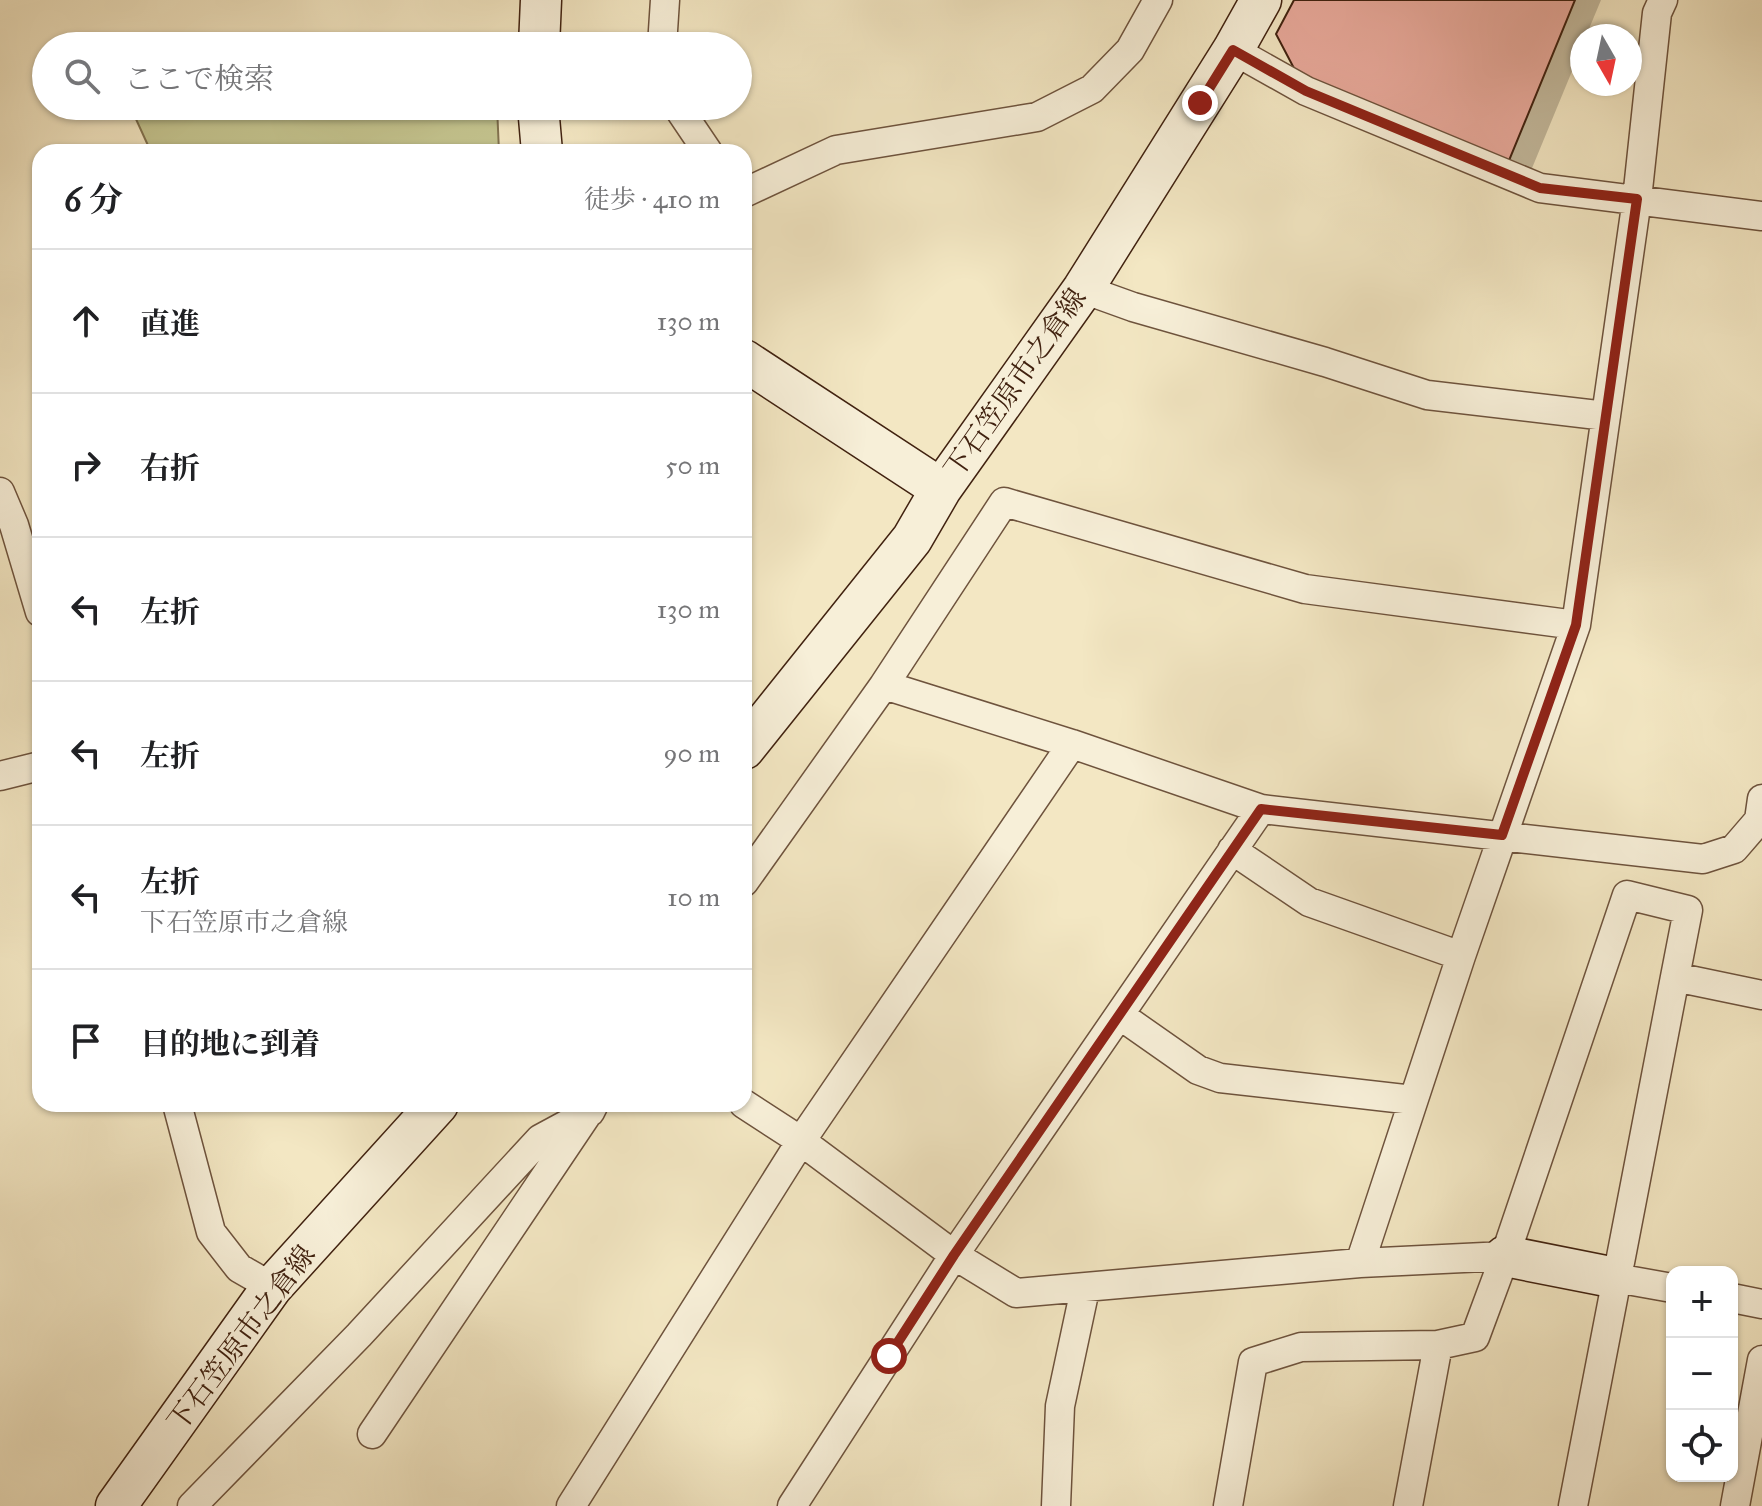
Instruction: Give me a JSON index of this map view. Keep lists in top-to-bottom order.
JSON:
{
  "streets": {
    "main road": ["下石笠原市之倉線"]
  },
  "north": "bottom",
  "page": {
    "search": "ここで検索",
    "heading": ["6 分", "徒歩 · 410 m"],
    "list": [
      ["直進", "130 m"],
      ["右折", "50 m"],
      ["左折", "130 m"],
      ["左折", "90 m"],
      ["左折", "下石笠原市之倉線", "10 m"],
      "目的地に到着"
    ],
    "map_buttons": ["+", "−"]
  }
}
